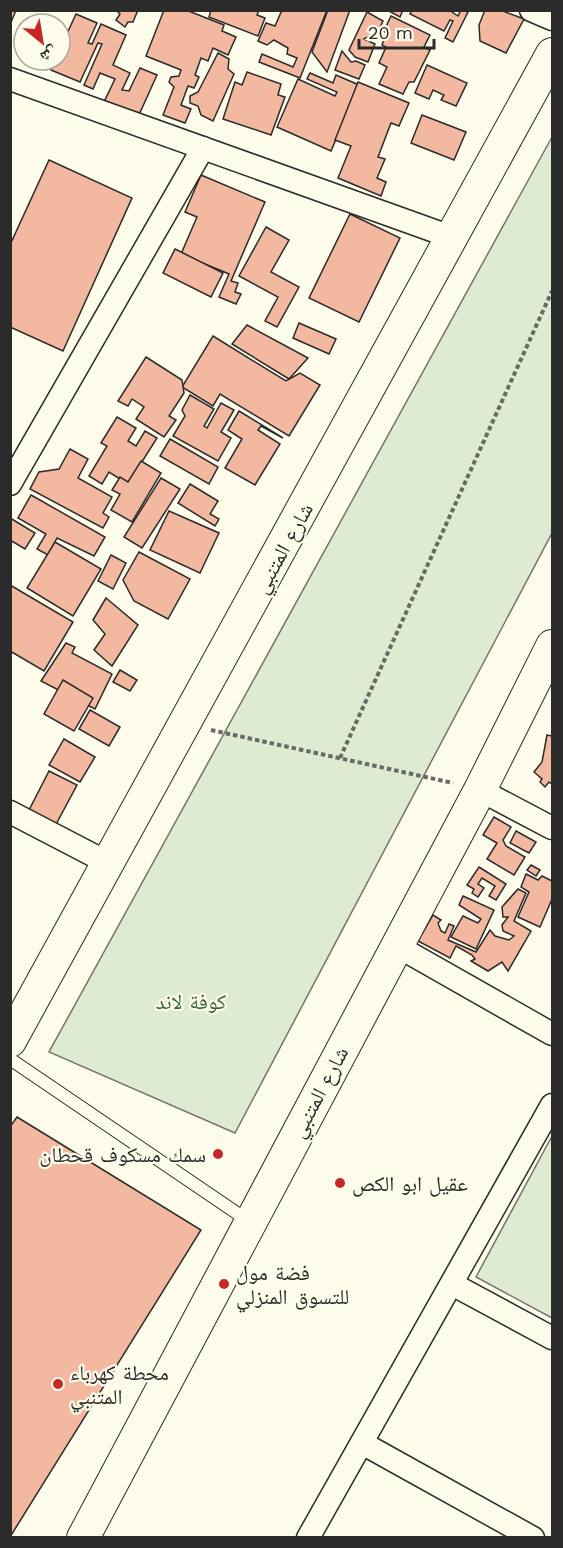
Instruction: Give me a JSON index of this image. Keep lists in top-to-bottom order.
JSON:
{
  "streets": {
    "street": ["شارع المتنبي"]
  },
  "parks": ["كوفة لاند"],
  "places": [
    "سمك مسكوف قحطان",
    "عقيل ابو الكص",
    "فضة مول للتسوق المنزلي",
    "محطة كهرباء المتنبي"
  ],
  "scale_bar": "20 m",
  "north": "bottom right"
}
